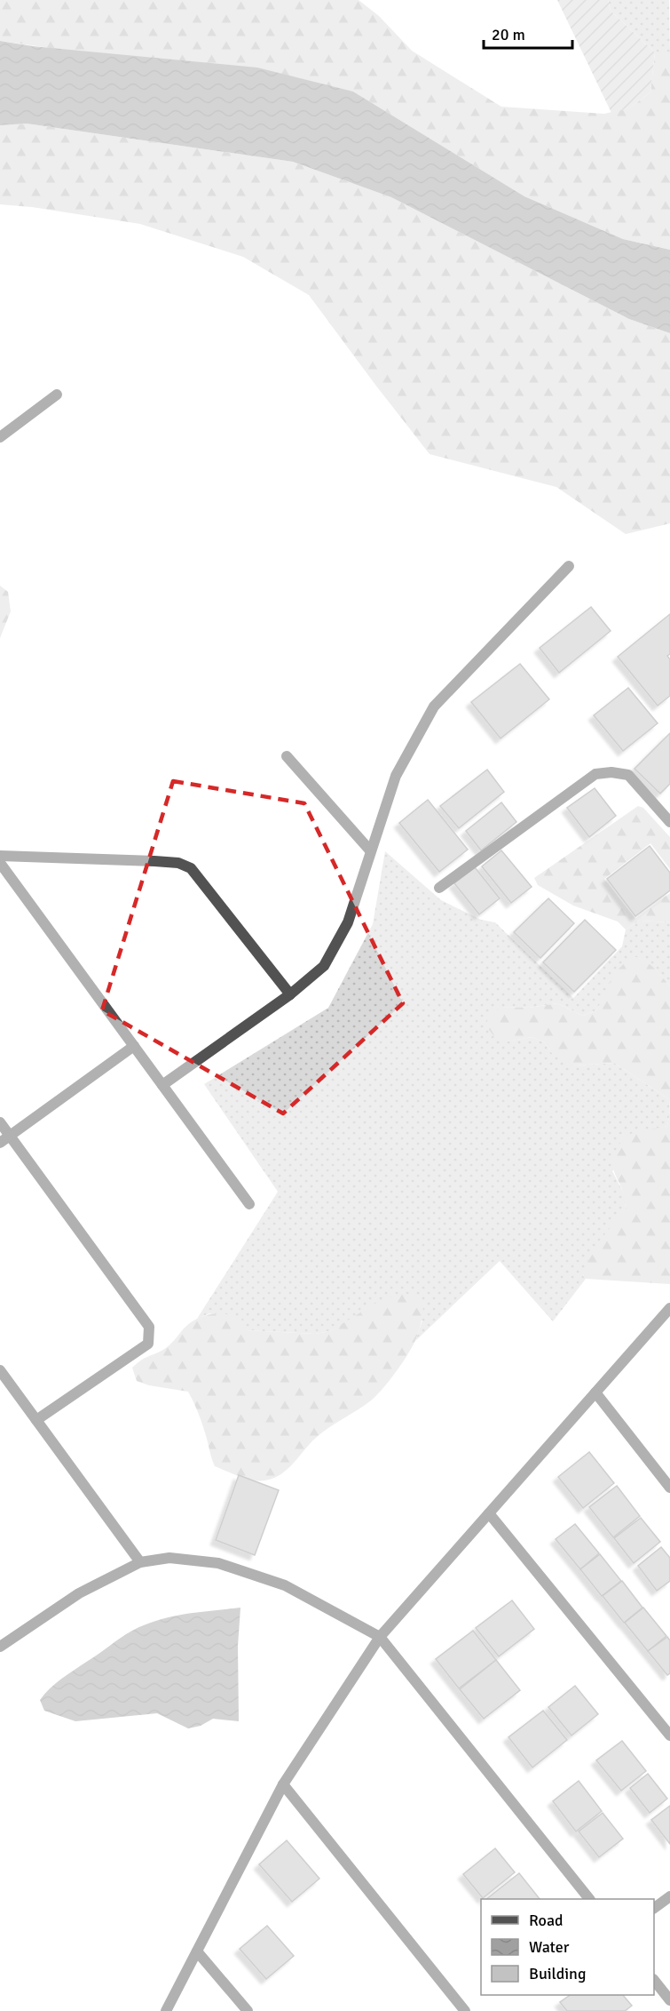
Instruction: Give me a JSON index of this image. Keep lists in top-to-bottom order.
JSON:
{
  "legend": ["Road", "Water", "Building"],
  "scale_bar": "20 m"
}
